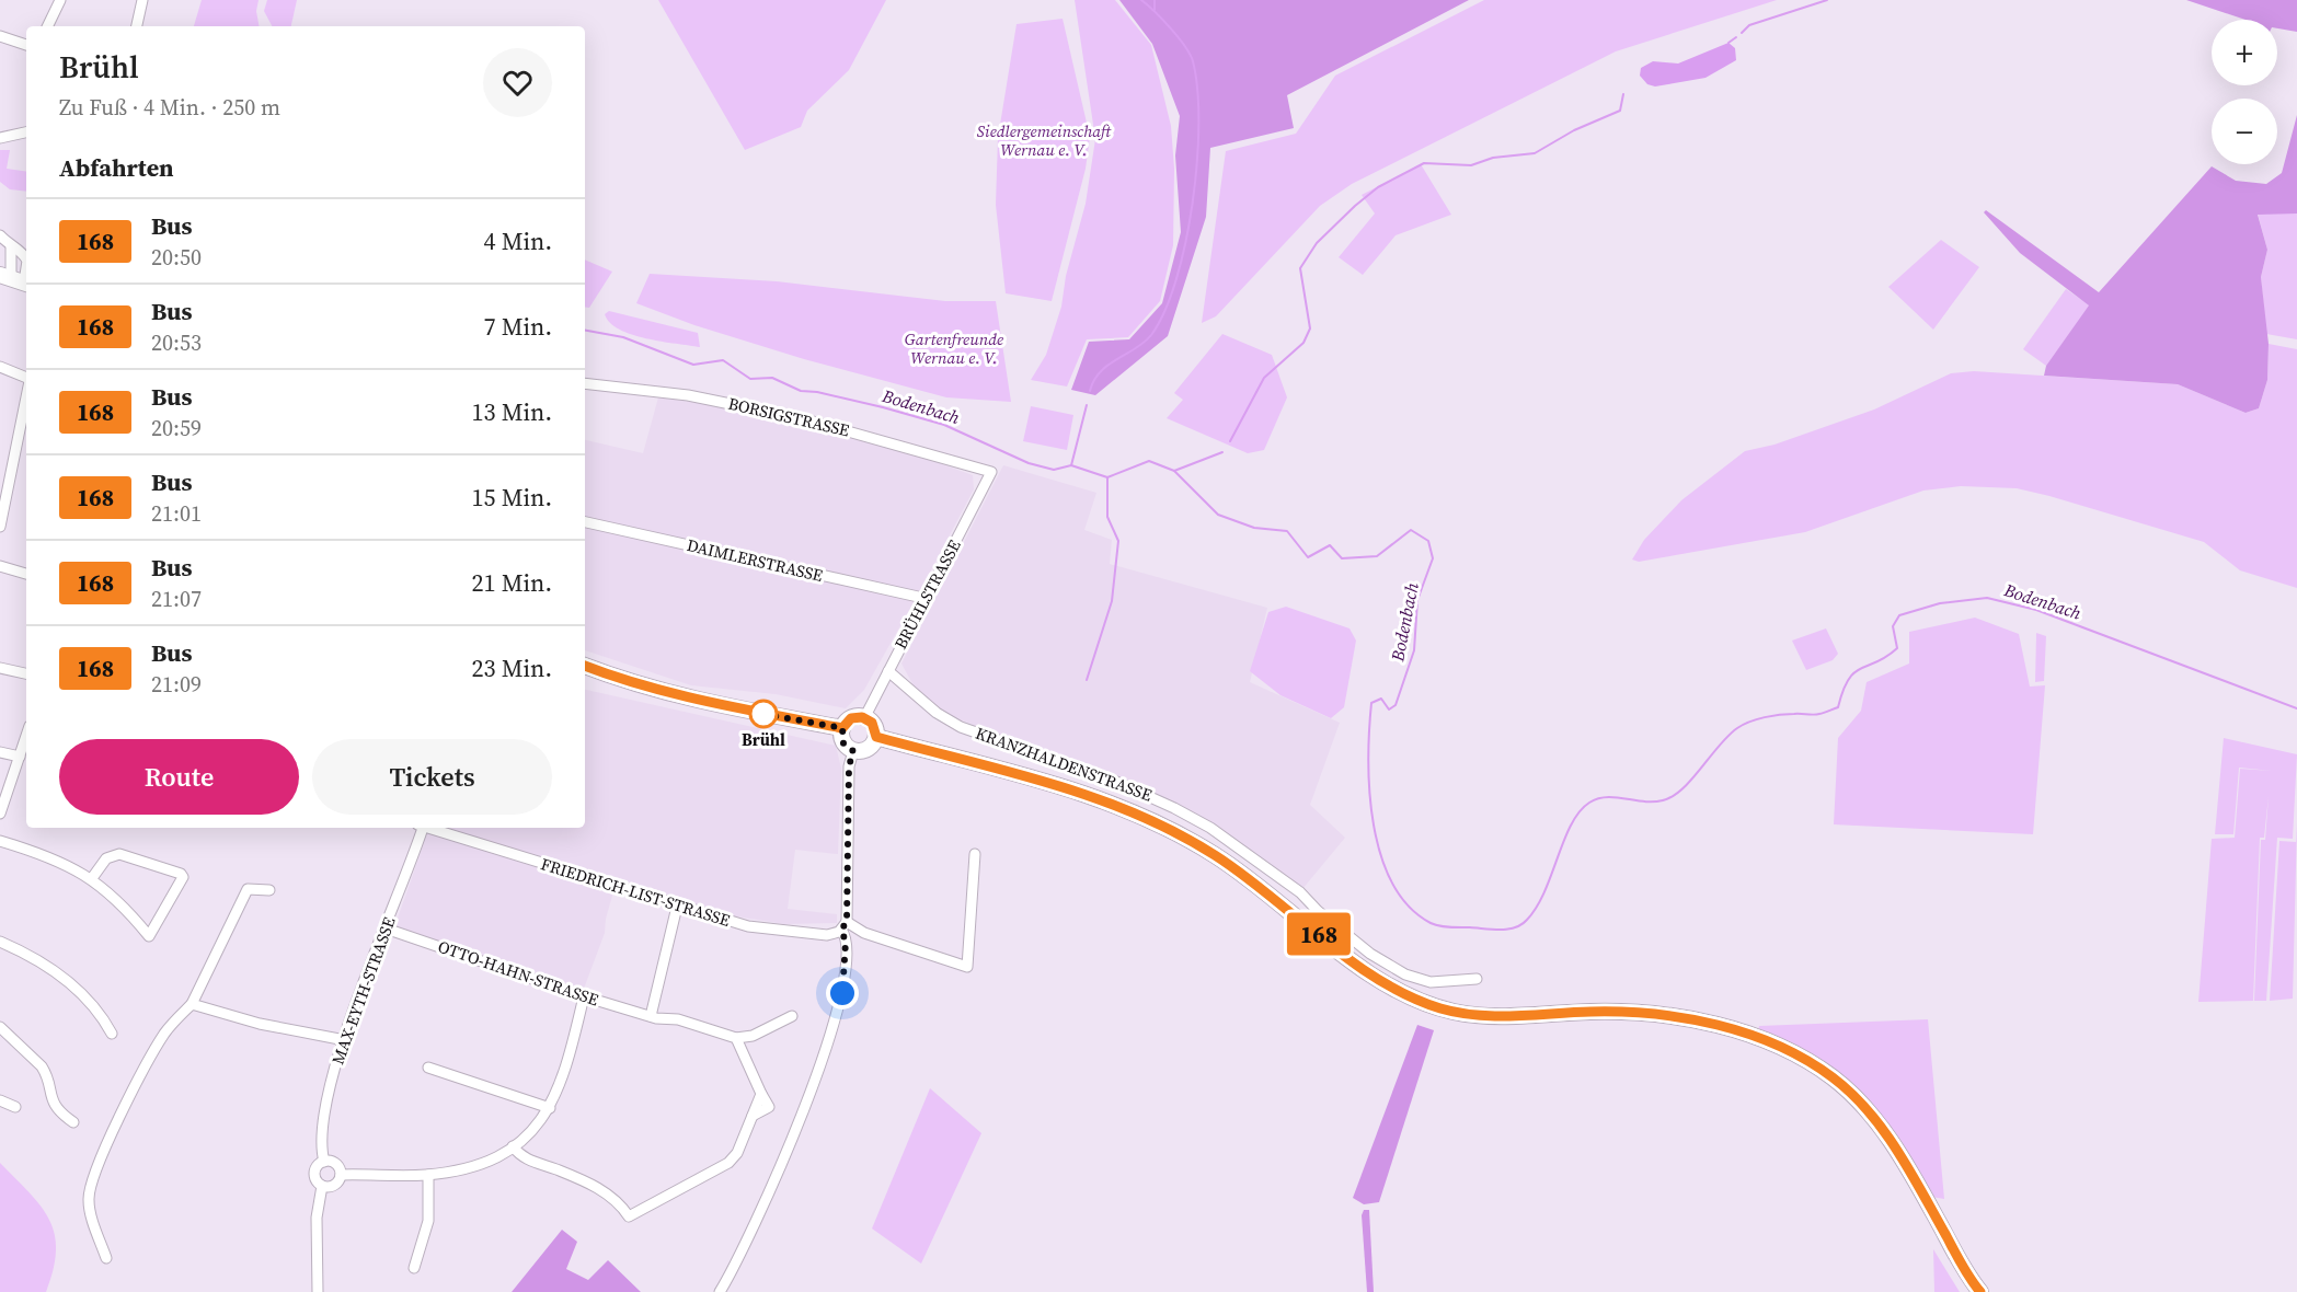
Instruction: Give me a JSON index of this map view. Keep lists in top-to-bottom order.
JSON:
{
  "streets": {
    "street": [
      "BORSIGSTRASSE",
      "DAIMLERSTRASSE",
      "BRÜHLSTRASSE",
      "KRANZHALDENSTRASSE",
      "FRIEDRICH-LIST-STRASSE",
      "OTTO-HAHN-STRASSE",
      "MAX-EYTH-STRASSE"
    ]
  },
  "crossings": [
    ["BORSIGSTRASSE", "BRÜHLSTRASSE"],
    ["DAIMLERSTRASSE", "BRÜHLSTRASSE"],
    ["BRÜHLSTRASSE", "KRANZHALDENSTRASSE"],
    ["OTTO-HAHN-STRASSE", "MAX-EYTH-STRASSE"]
  ],
  "water": ["Bodenbach"],
  "parks": ["Siedlergemeinschaft Wernau e. V.", "Gartenfreunde Wernau e. V."],
  "places": ["Brühl"],
  "lines": ["bus line 168"],
  "page": {
    "on_map": "168",
    "map_buttons": ["+", "−"],
    "heading": [
      ["Brühl", "Zu Fuß · 4 Min. · 250 m"],
      "Abfahrten"
    ],
    "list": [
      {
        "mark": "168",
        "name": "Bus",
        "note": "20:50",
        "value": "4 Min."
      },
      {
        "mark": "168",
        "name": "Bus",
        "note": "20:53",
        "value": "7 Min."
      },
      {
        "mark": "168",
        "name": "Bus",
        "note": "20:59",
        "value": "13 Min."
      },
      {
        "mark": "168",
        "name": "Bus",
        "note": "21:01",
        "value": "15 Min."
      },
      {
        "mark": "168",
        "name": "Bus",
        "note": "21:07",
        "value": "21 Min."
      },
      {
        "mark": "168",
        "name": "Bus",
        "note": "21:09",
        "value": "23 Min."
      }
    ],
    "buttons": ["Route", "Tickets"]
  }
}
